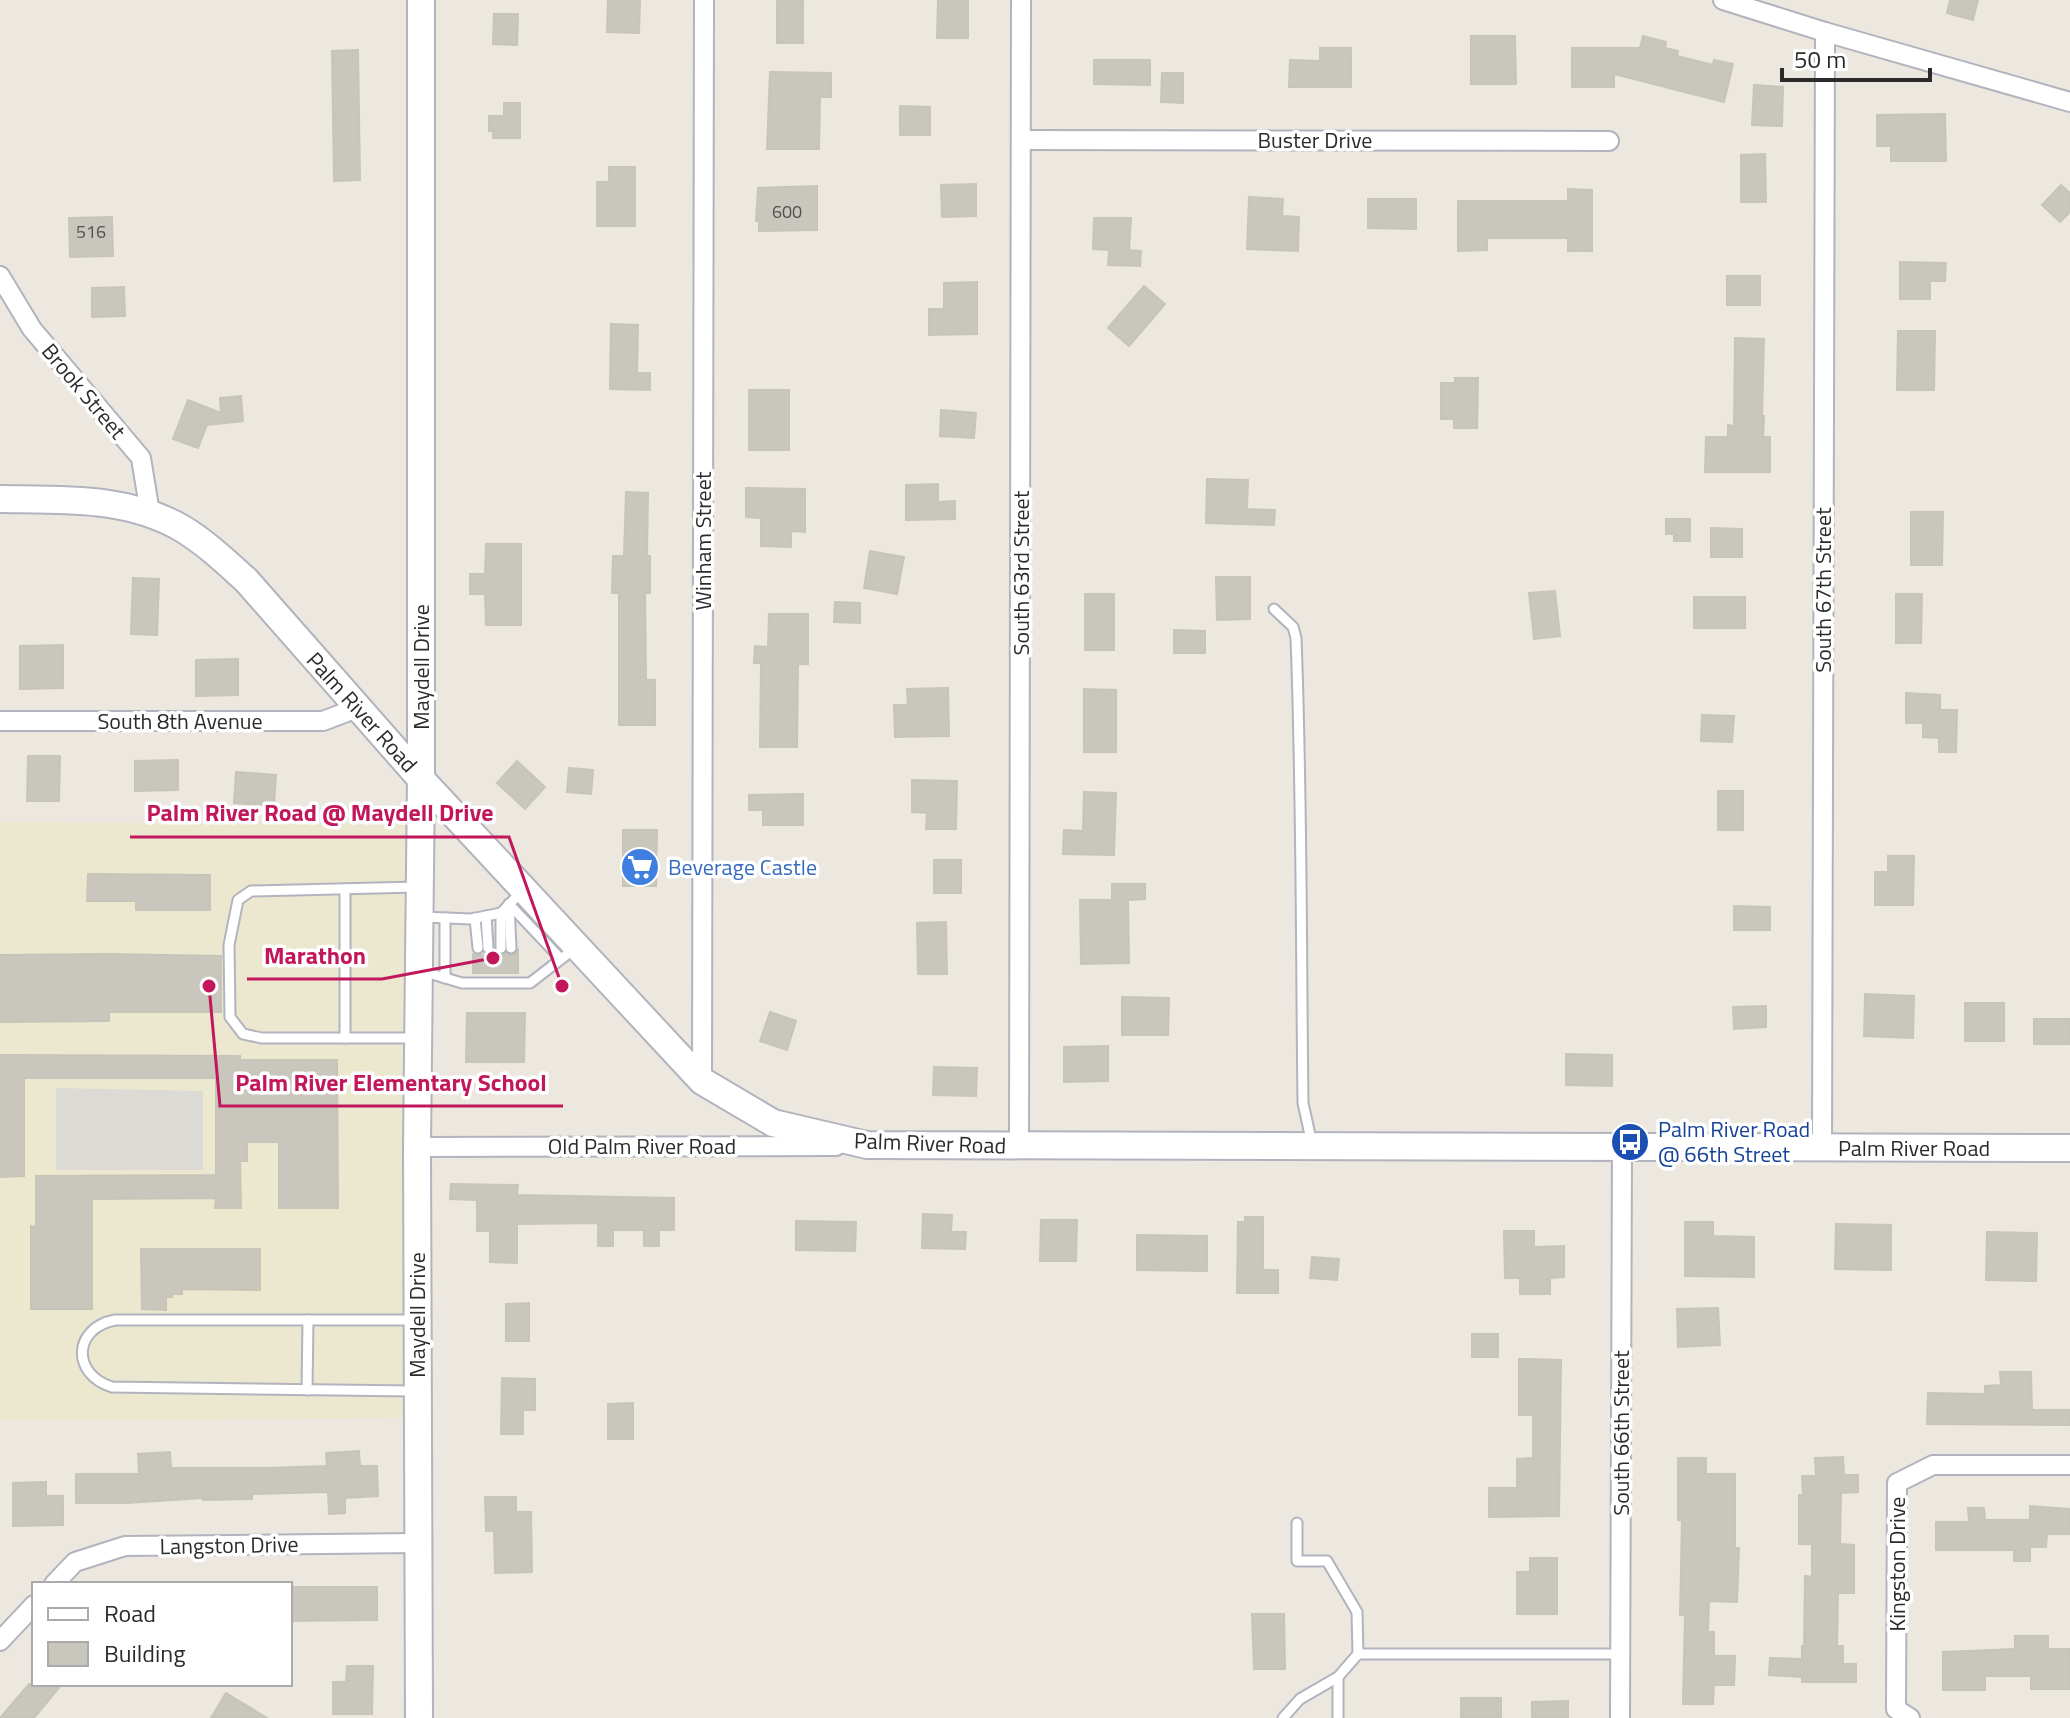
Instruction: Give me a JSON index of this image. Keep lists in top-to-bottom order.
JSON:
{
  "streets": {
    "street": [
      "Buster Drive",
      "Brook Street",
      "Winham Street",
      "South 63rd Street",
      "South 67th Street",
      "Maydell Drive",
      "Palm River Road",
      "South 8th Avenue",
      "Old Palm River Road",
      "South 66th Street",
      "Langston Drive",
      "Kingston Drive"
    ]
  },
  "crossings": [
    ["Buster Drive", "South 63rd Street"],
    ["Brook Street", "Palm River Road"],
    ["Winham Street", "Palm River Road"],
    ["South 63rd Street", "Palm River Road"],
    ["South 67th Street", "Palm River Road"],
    ["Maydell Drive", "Palm River Road"],
    ["Maydell Drive", "Old Palm River Road"],
    ["Maydell Drive", "Langston Drive"],
    ["Palm River Road", "South 8th Avenue"],
    ["Palm River Road", "Old Palm River Road"],
    ["Palm River Road", "South 66th Street"]
  ],
  "places": {
    "supermarket": ["Beverage Castle"],
    "other": ["Marathon", "Palm River Elementary School", "Palm River Road @ Maydell Drive"],
    "bus stop": ["Palm River Road @ 66th Street"]
  },
  "house_numbers": ["600", "516"],
  "legend": ["Road", "Building"],
  "scale_bar": "50 m"
}
